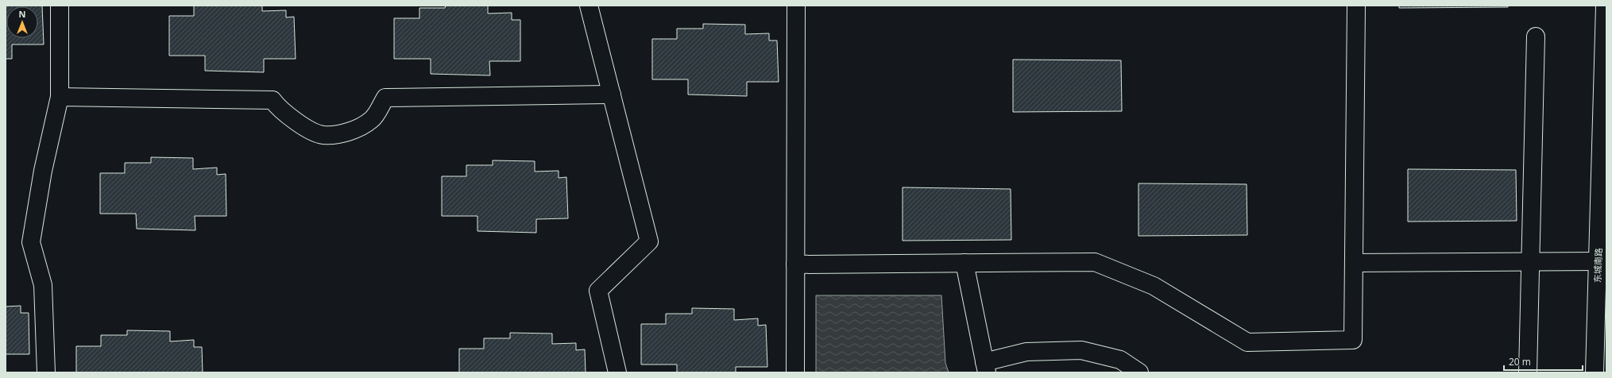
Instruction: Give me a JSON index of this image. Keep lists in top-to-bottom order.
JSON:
{
  "streets": {
    "street": ["东城南路"]
  },
  "scale_bar": "20 m",
  "north": "top"
}
